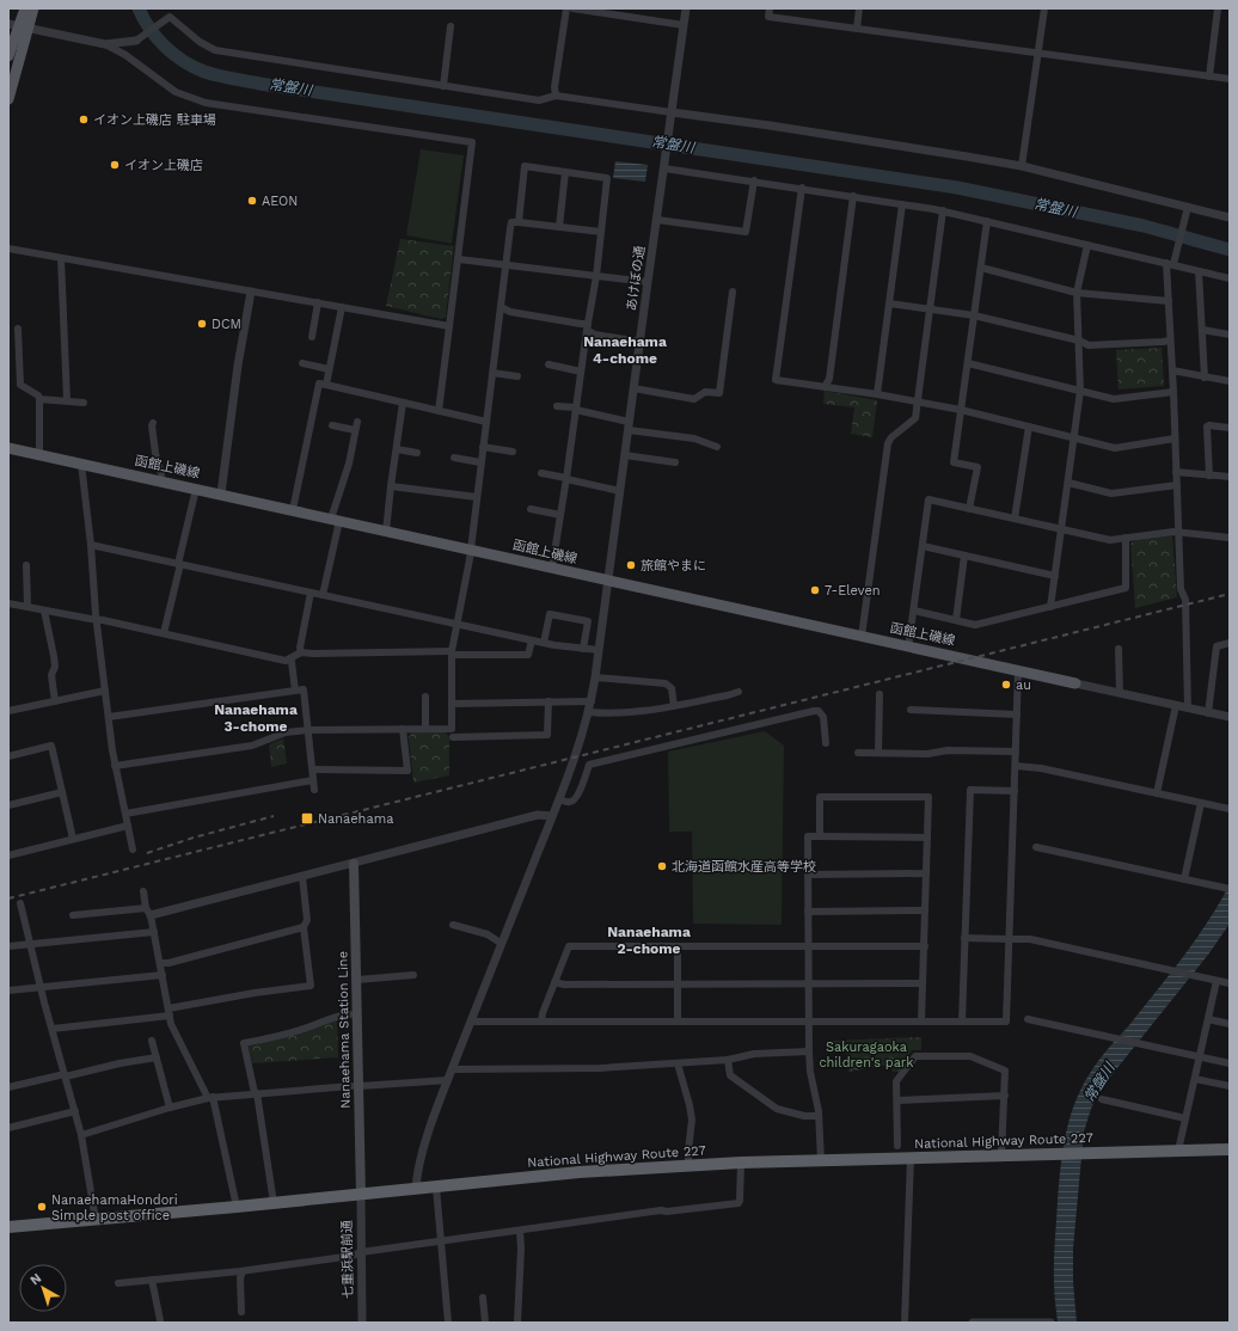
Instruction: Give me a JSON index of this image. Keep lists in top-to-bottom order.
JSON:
{
  "streets": {
    "highway": ["National Highway Route 227"],
    "main road": ["函館上磯線", "Nanaehama Station Line"],
    "street": ["あけぼの通", "七重浜駅前通"]
  },
  "crossings": [
    ["あけぼの通", "函館上磯線"],
    ["あけぼの通", "National Highway Route 227"],
    ["Nanaehama Station Line", "National Highway Route 227"],
    ["Nanaehama Station Line", "七重浜駅前通"],
    ["National Highway Route 227", "七重浜駅前通"]
  ],
  "districts": ["Nanaehama 4-chome", "Nanaehama 3-chome", "Nanaehama 2-chome"],
  "water": ["常盤川"],
  "parks": ["Sakuragaoka children's park"],
  "places": {
    "other": [
      "イオン上磯店 駐車場",
      "イオン上磯店",
      "AEON",
      "DCM",
      "旅館やまに",
      "7-Eleven",
      "au",
      "北海道函館水産高等学校",
      "NanaehamaHondori Simple post office"
    ],
    "transit": ["Nanaehama"]
  },
  "north": "top left"
}
